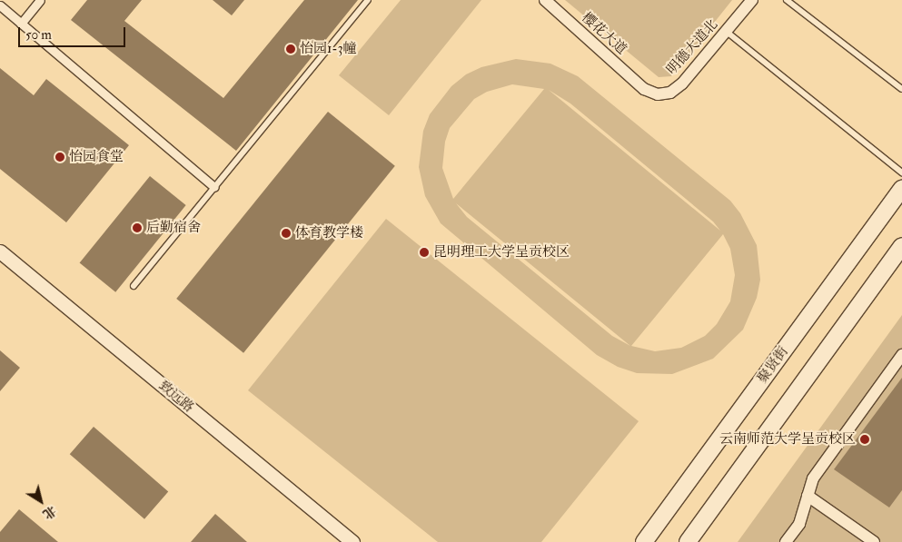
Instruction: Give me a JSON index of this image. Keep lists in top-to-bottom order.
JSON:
{
  "streets": {
    "main road": ["聚贤街"],
    "street": ["樱花大道", "明德大道北", "致远路"]
  },
  "crossings": [
    ["樱花大道", "明德大道北"]
  ],
  "places": [
    "怡园1-3幢",
    "怡园食堂",
    "后勤宿舍",
    "体育教学楼",
    "昆明理工大学呈贡校区",
    "云南师范大学呈贡校区"
  ],
  "scale_bar": "50 m",
  "north": "bottom right"
}
